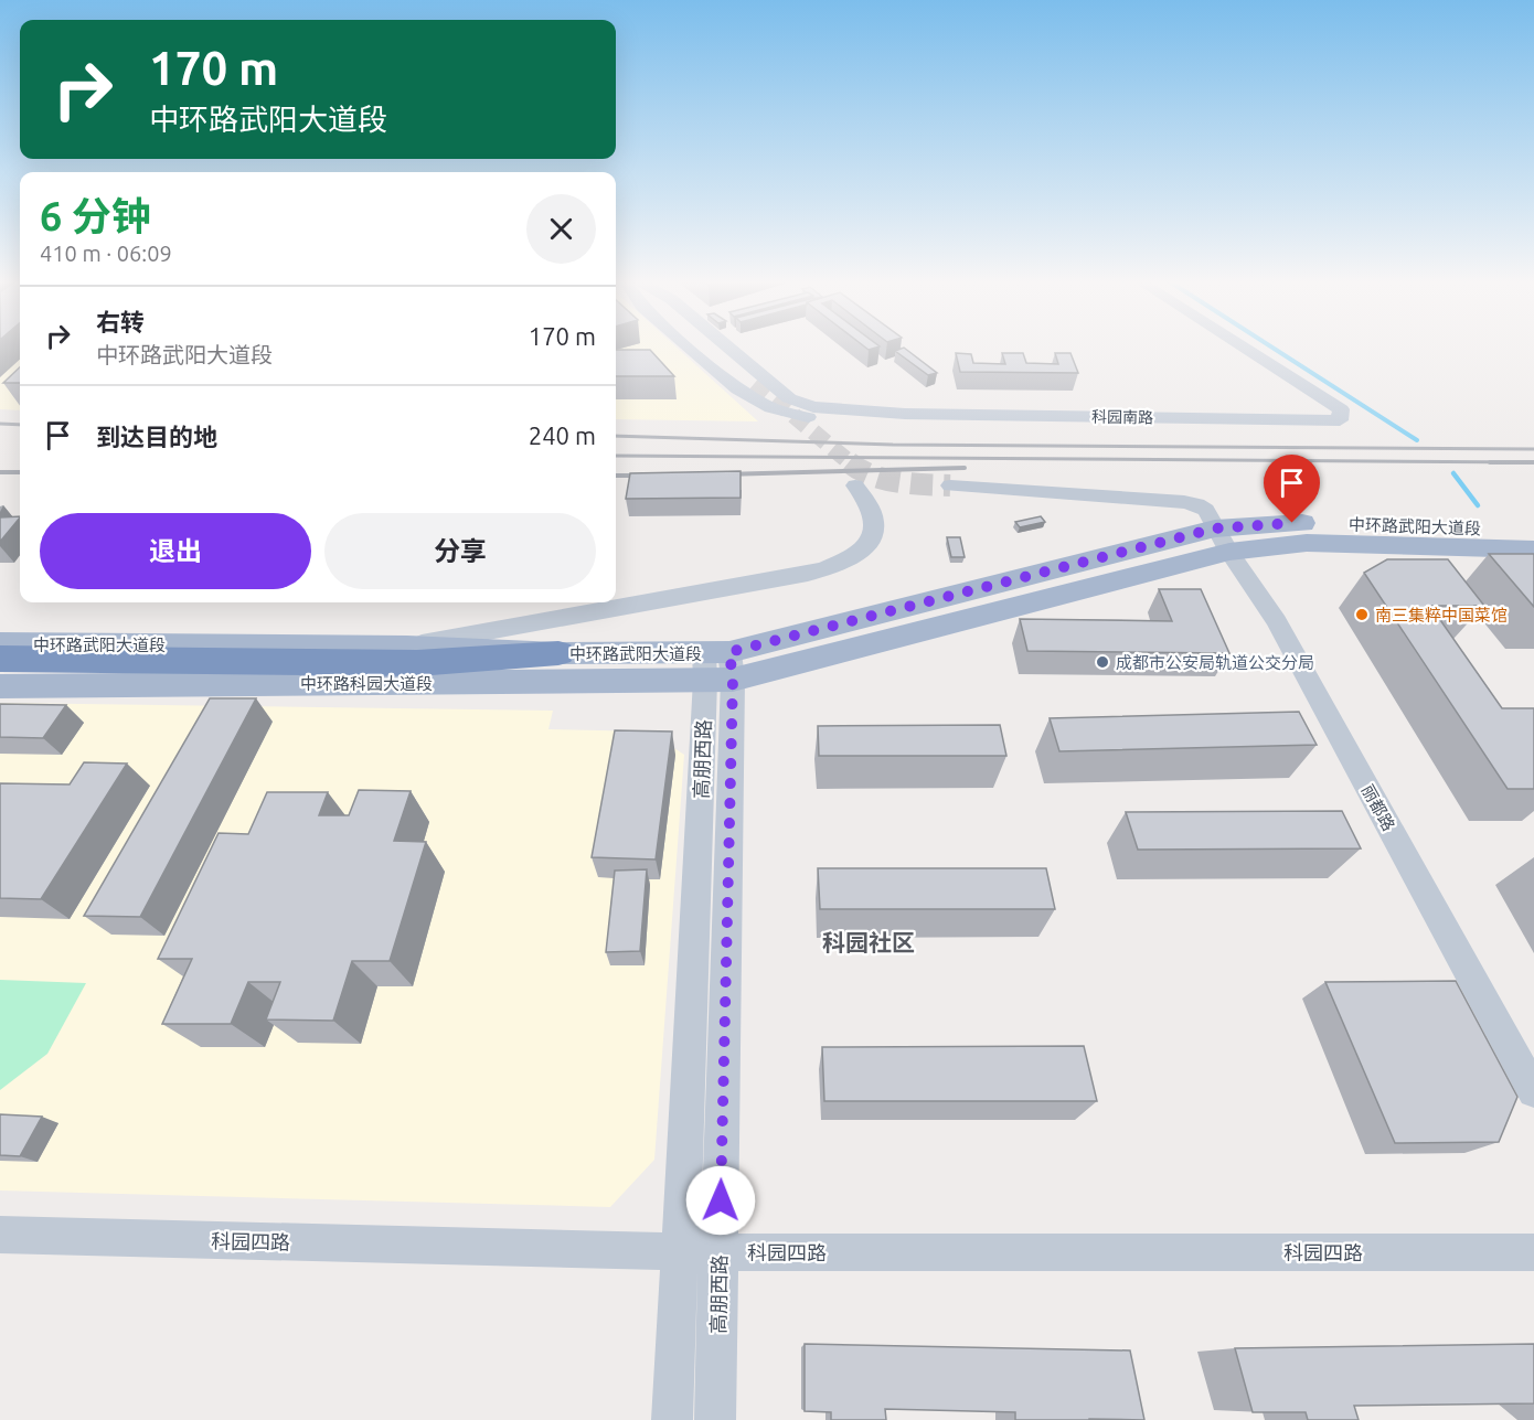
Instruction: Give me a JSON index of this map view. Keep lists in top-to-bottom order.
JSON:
{
  "streets": {
    "main road": ["中环路武阳大道段", "中环路科园大道段"],
    "street": [
      "科园南路",
      "高朋西路",
      "丽都路",
      "科园四路"
    ]
  },
  "crossings": [
    ["中环路武阳大道段", "中环路科园大道段"],
    ["中环路武阳大道段", "高朋西路"],
    ["中环路武阳大道段", "丽都路"],
    ["中环路科园大道段", "高朋西路"],
    ["高朋西路", "科园四路"]
  ],
  "districts": ["科园社区"],
  "places": ["南三集粹中国菜馆", "成都市公安局轨道公交分局"],
  "page": {
    "turn": ["170 m", "中环路武阳大道段"],
    "heading": ["6 分钟", "410 m · 06:09"],
    "list": [
      {
        "name": "右转",
        "note": "中环路武阳大道段",
        "value": "170 m"
      },
      {
        "name": "到达目的地",
        "value": "240 m"
      }
    ],
    "buttons": ["退出", "分享"]
  }
}
